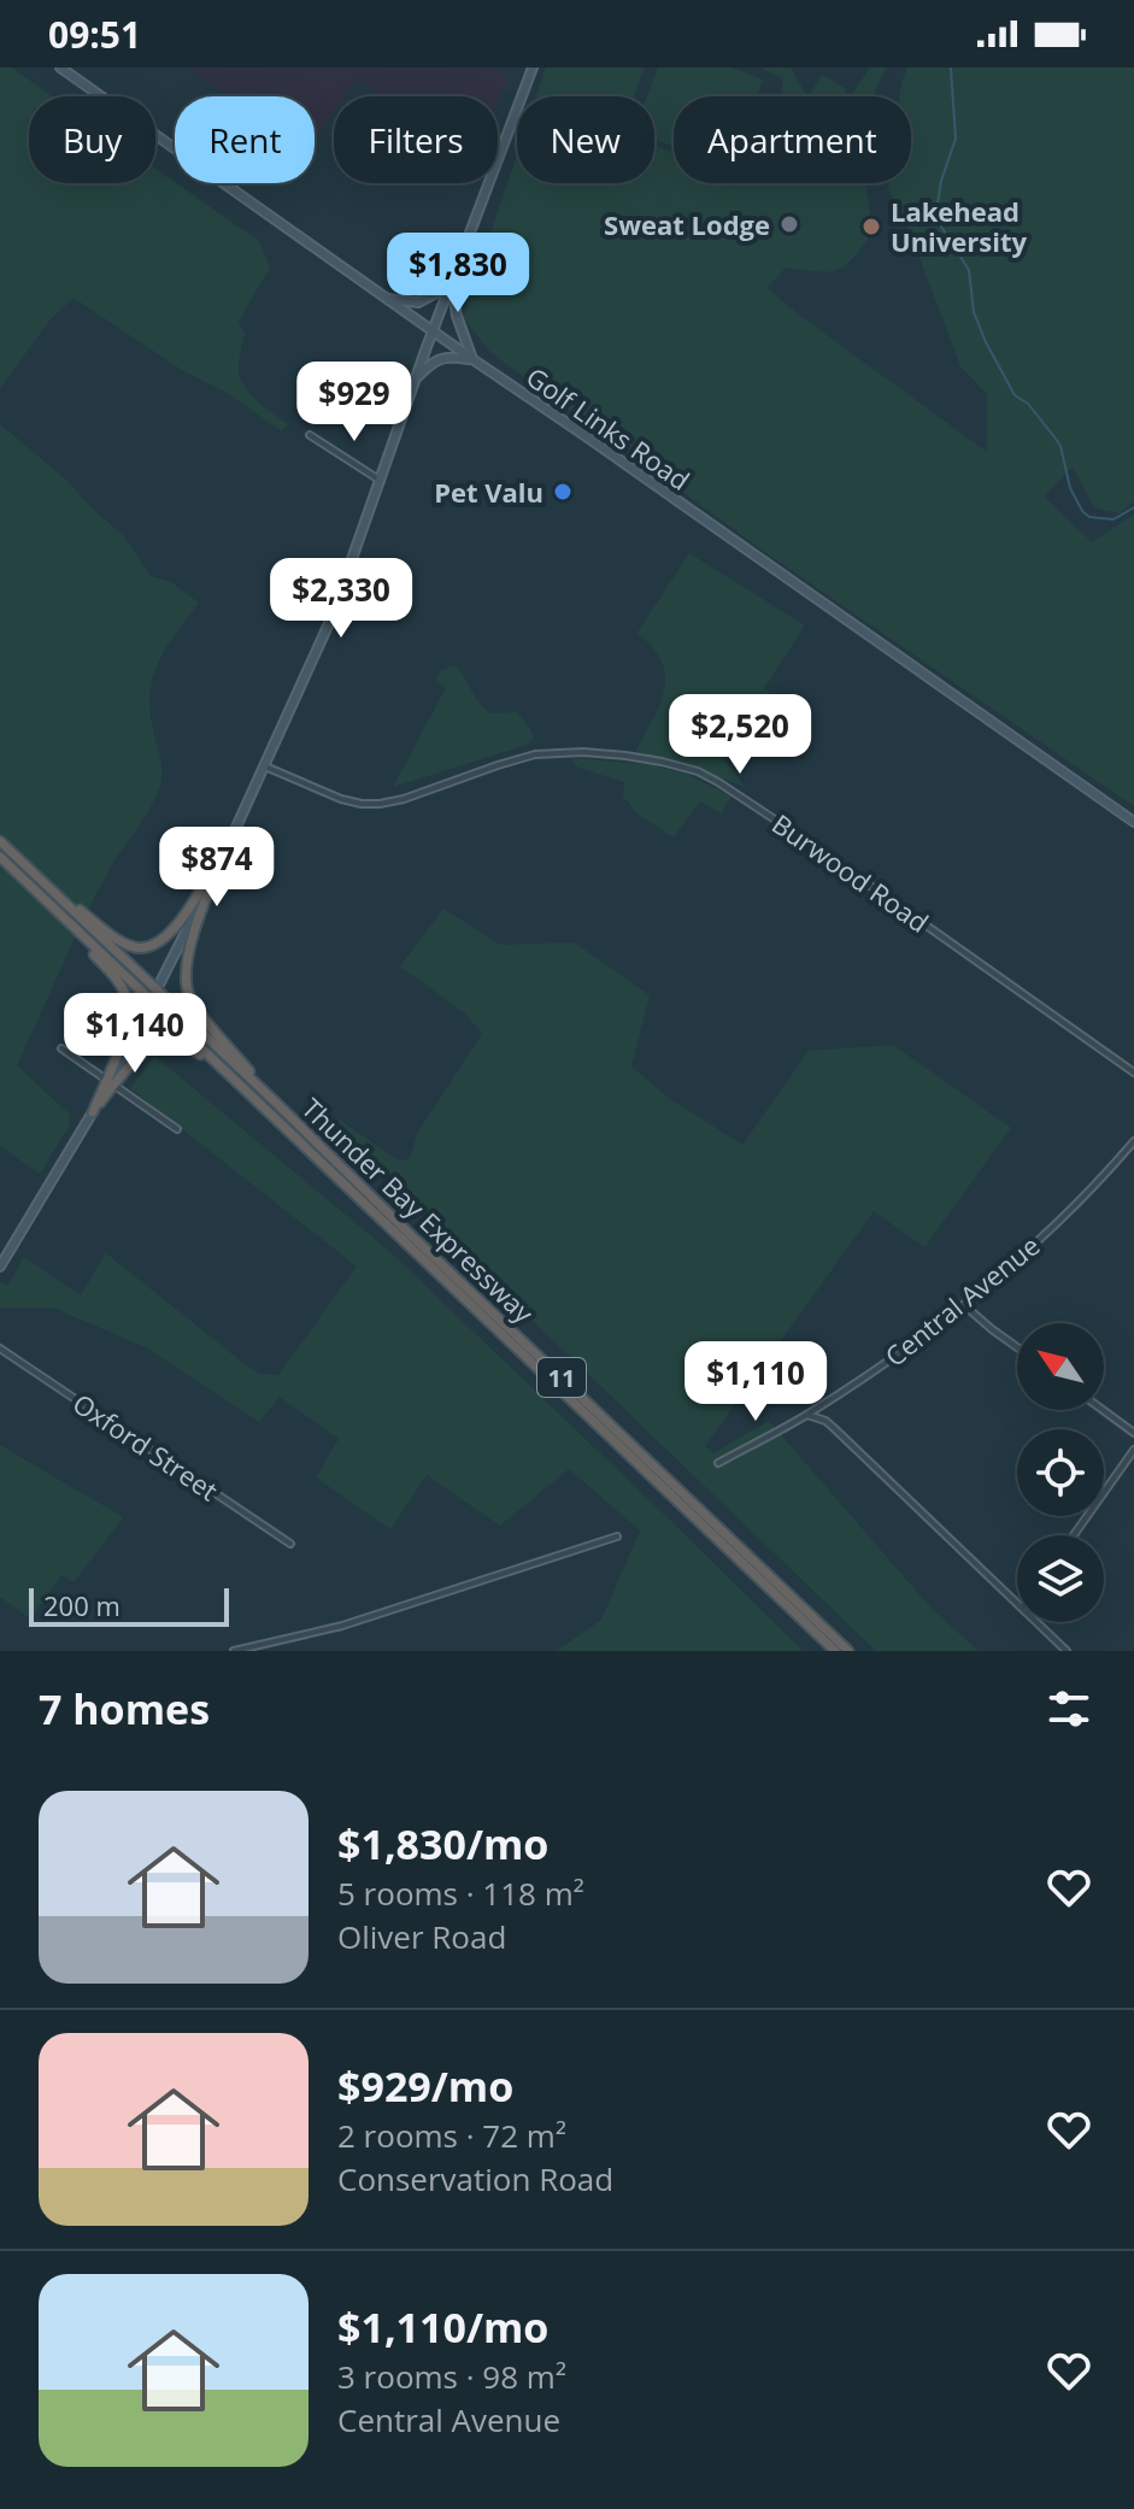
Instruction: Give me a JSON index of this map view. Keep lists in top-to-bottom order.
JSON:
{
  "streets": {
    "highway": ["Thunder Bay Expressway", "11"],
    "main road": ["Golf Links Road"],
    "street": ["Burwood Road", "Central Avenue", "Oxford Street"]
  },
  "places": ["Sweat Lodge", "Lakehead University", "Pet Valu"],
  "scale_bar": "200 m",
  "north": "top left",
  "page": {
    "status": "09:51",
    "chip": [
      "Buy",
      "Rent",
      "Filters",
      "New",
      "Apartment"
    ],
    "price": [
      "$1,830",
      "$929",
      "$2,330",
      "$2,520",
      "$874",
      "$1,140",
      "$1,110"
    ],
    "scale": "200 m",
    "heading": "7 homes",
    "list": [
      {
        "name": "$1,830/mo",
        "note": "5 rooms · 118 m² · Oliver Road"
      },
      {
        "name": "$929/mo",
        "note": "2 rooms · 72 m² · Conservation Road"
      },
      {
        "name": "$1,110/mo",
        "note": "3 rooms · 98 m² · Central Avenue"
      }
    ]
  }
}
